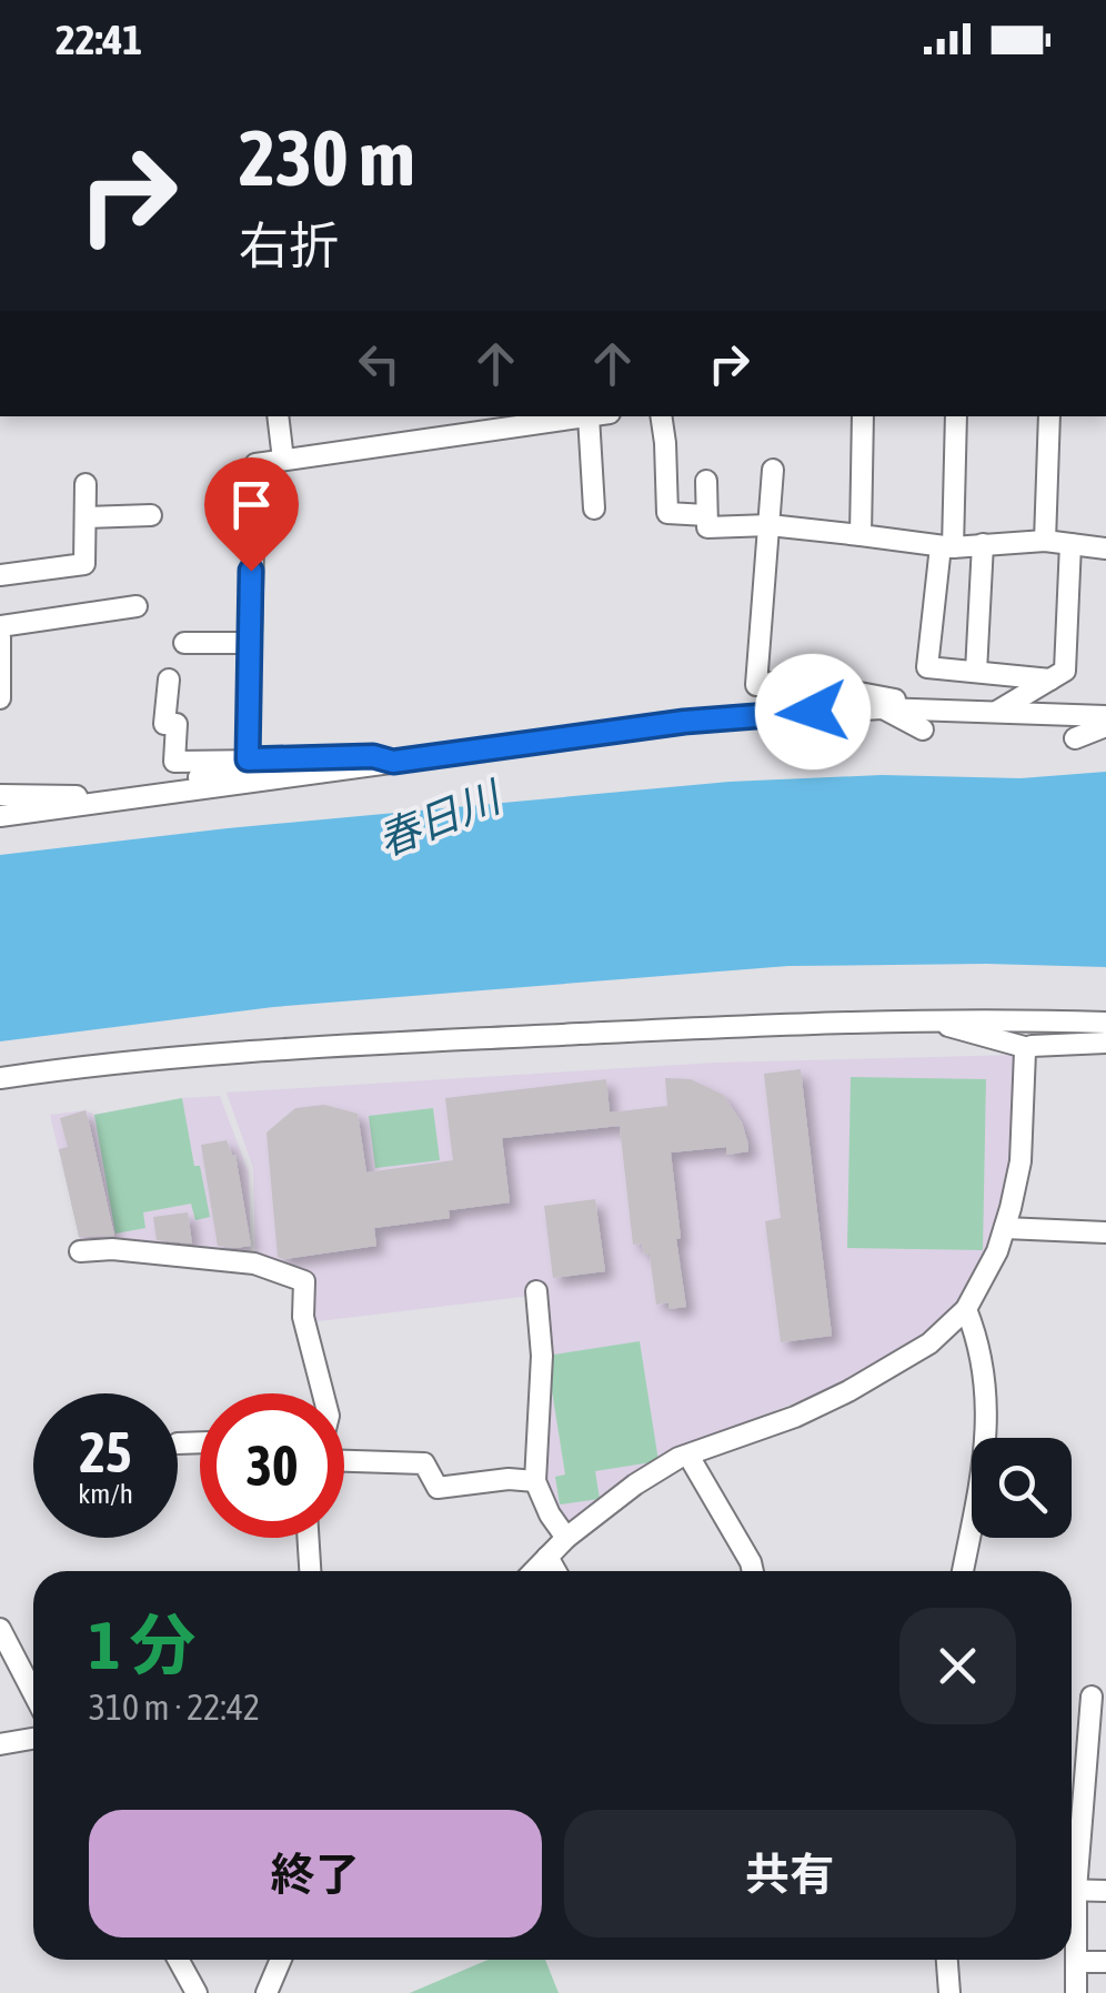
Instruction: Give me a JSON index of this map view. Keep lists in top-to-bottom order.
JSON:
{
  "water": ["春日川"],
  "page": {
    "status": "22:41",
    "turn": ["230 m", "右折"],
    "speed": "25 km/h",
    "limit": "30",
    "heading": ["1 分", "310 m · 22:42"],
    "buttons": ["終了", "共有"]
  }
}
